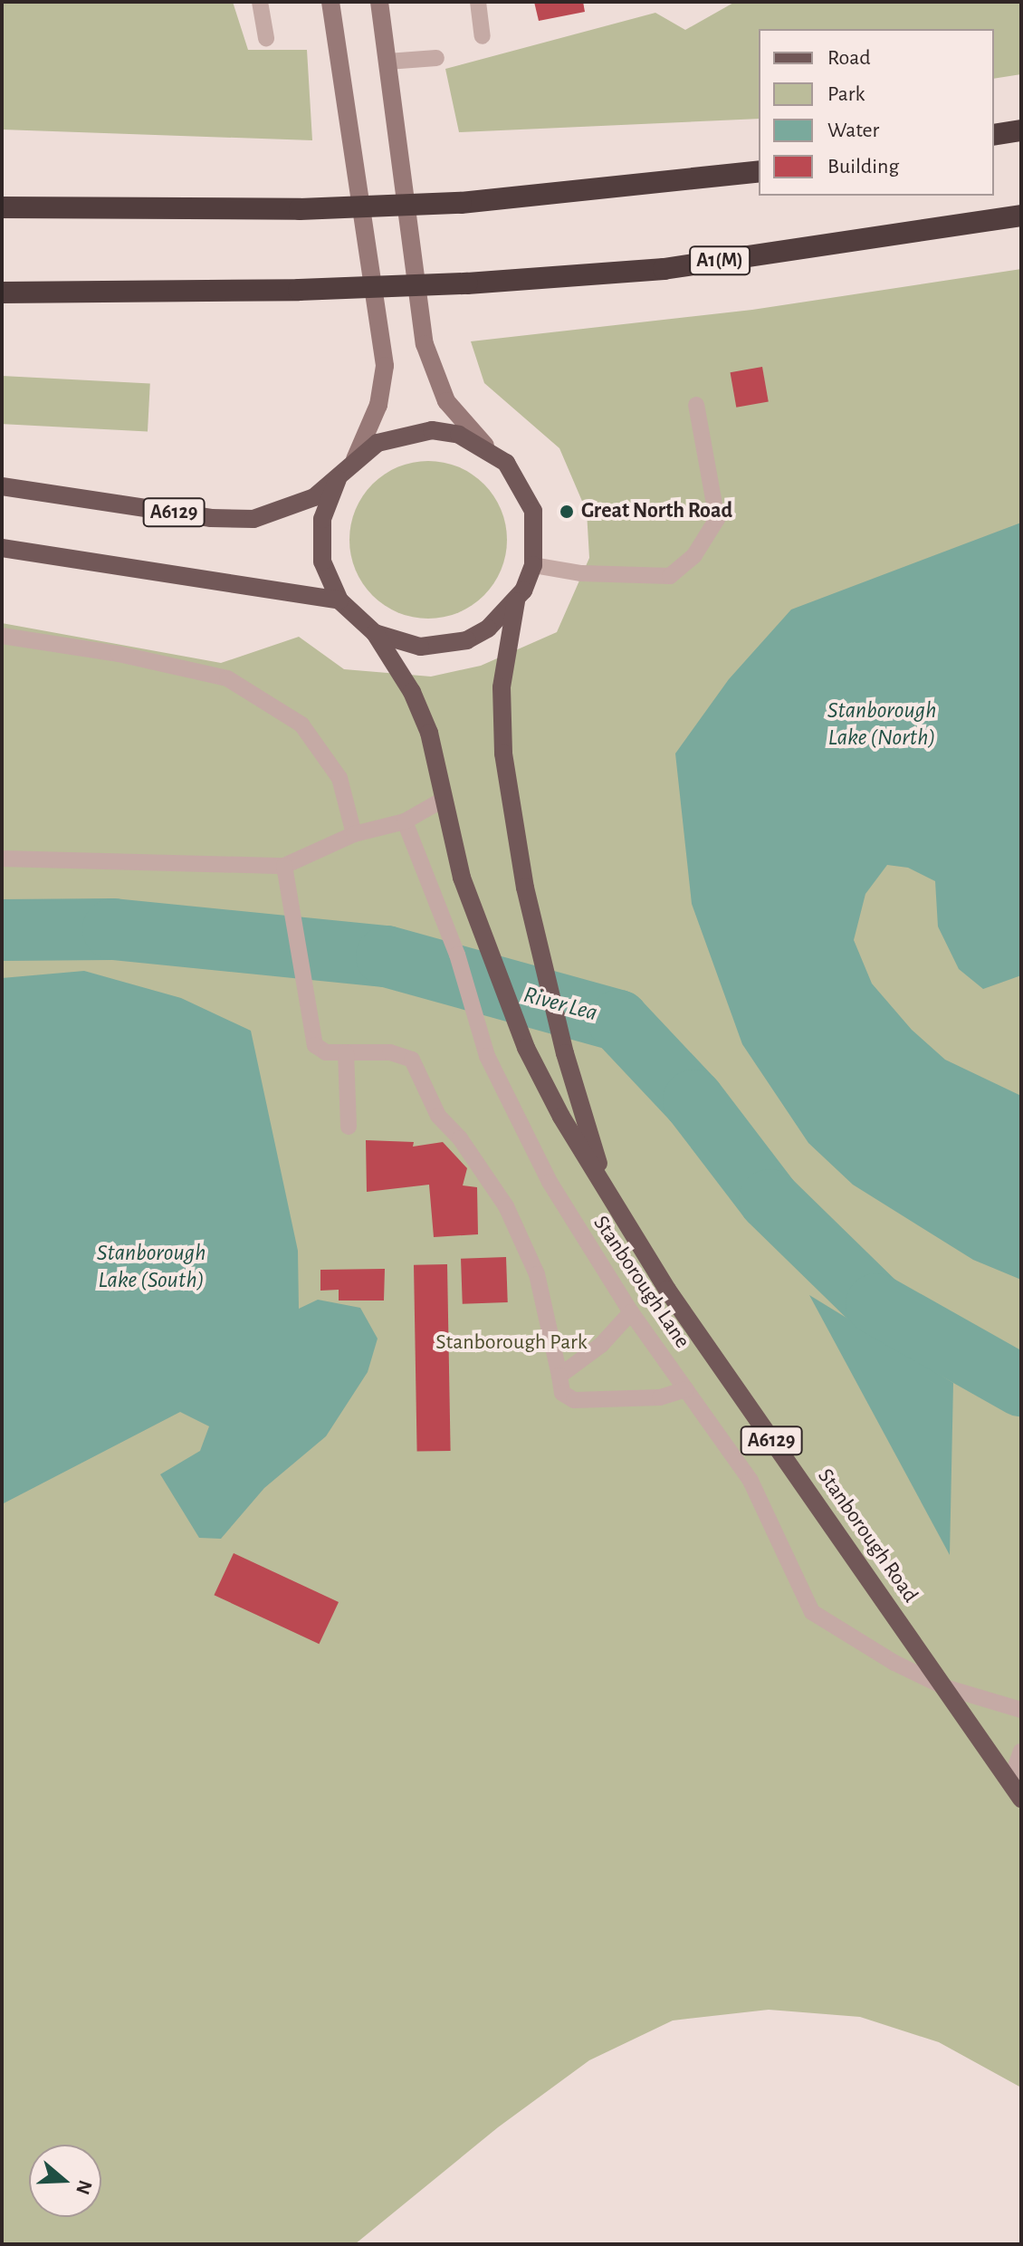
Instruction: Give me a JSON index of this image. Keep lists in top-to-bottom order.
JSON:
{
  "streets": {
    "highway": ["A1(M)"],
    "main road": ["A6129", "Stanborough Road"],
    "lane": ["Stanborough Lane"]
  },
  "crossings": [
    ["A6129", "Stanborough Road"],
    ["Stanborough Lane", "Stanborough Road"]
  ],
  "water": ["Stanborough Lake (North)", "River Lea", "Stanborough Lake (South)"],
  "parks": ["Stanborough Park"],
  "places": ["Great North Road"],
  "legend": [
    "Road",
    "Park",
    "Water",
    "Building"
  ],
  "north": "right"
}
